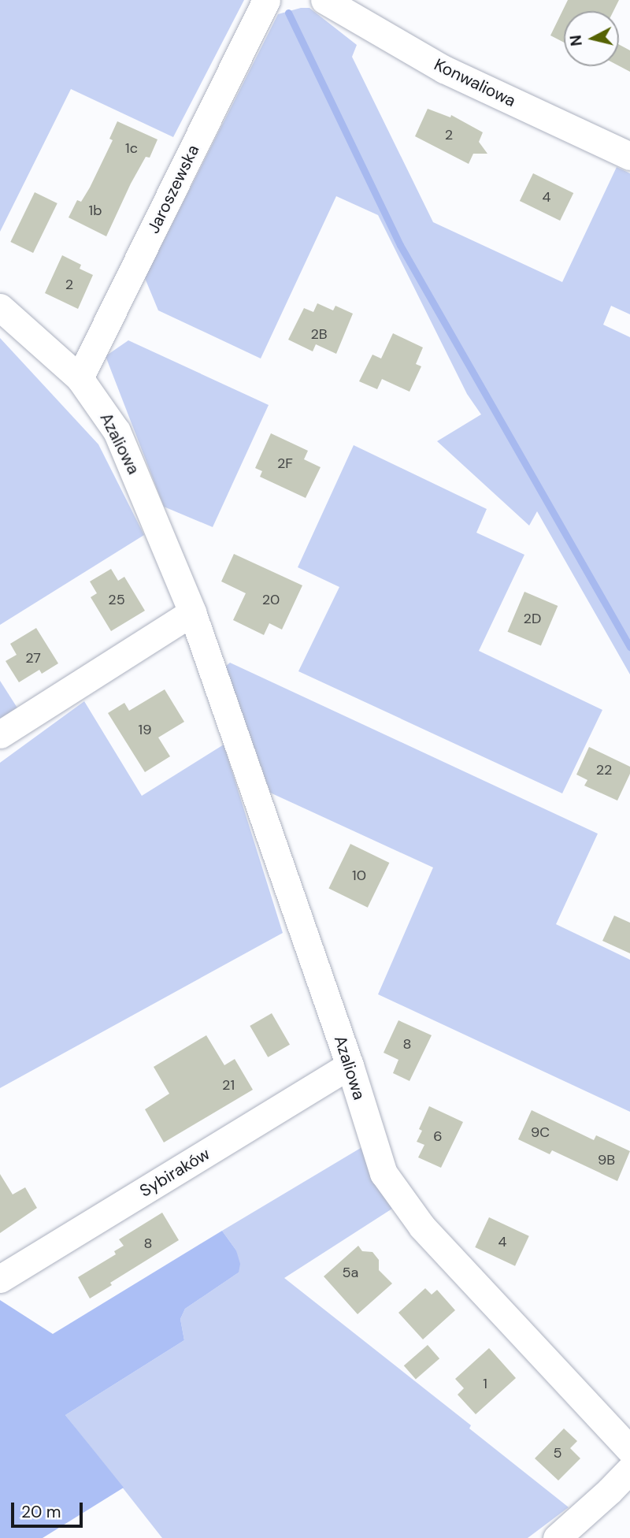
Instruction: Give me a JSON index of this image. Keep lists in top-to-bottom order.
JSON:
{
  "streets": {
    "street": [
      "Konwaliowa",
      "Jaroszewska",
      "Azaliowa",
      "Sybiraków"
    ]
  },
  "crossings": [
    ["Jaroszewska", "Azaliowa"],
    ["Azaliowa", "Sybiraków"]
  ],
  "house_numbers": [
    "2",
    "1c",
    "4",
    "1b",
    "2",
    "2B",
    "2F",
    "25",
    "20",
    "2D",
    "27",
    "19",
    "22",
    "10",
    "8",
    "21",
    "9C",
    "6",
    "9B",
    "4",
    "8",
    "5a",
    "1",
    "5"
  ],
  "scale_bar": "20 m",
  "north": "left"
}
